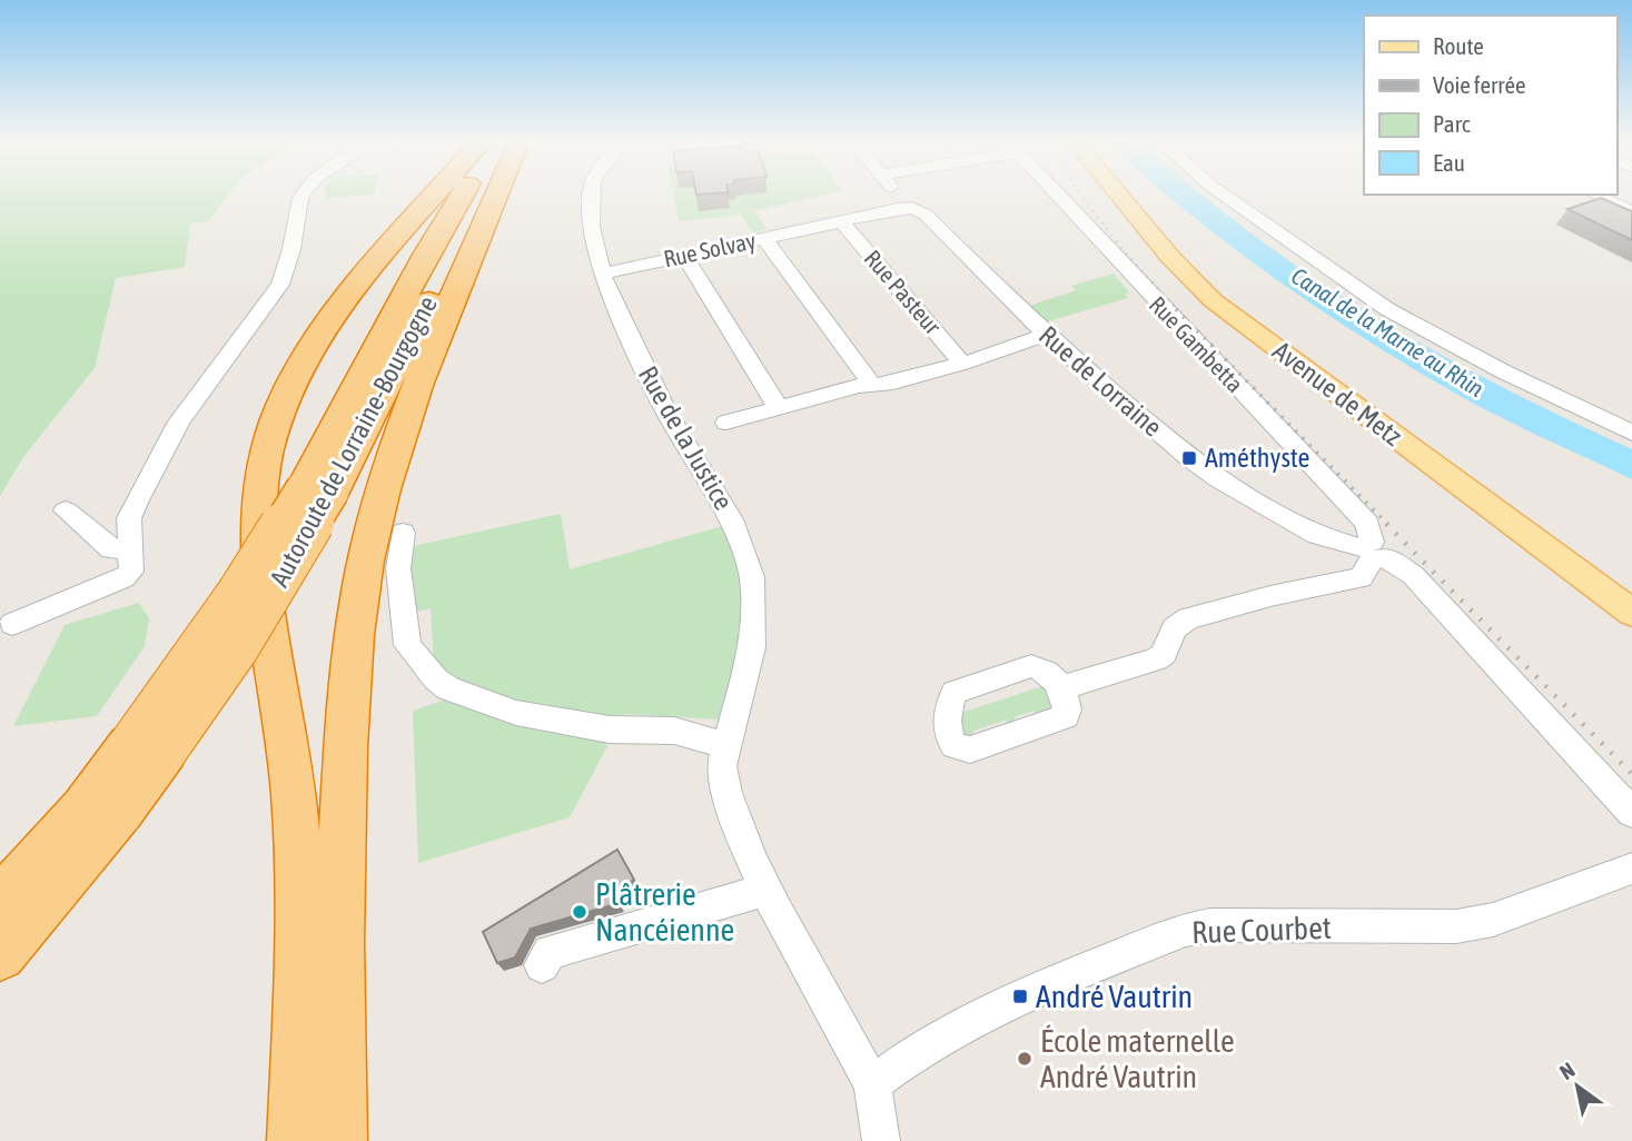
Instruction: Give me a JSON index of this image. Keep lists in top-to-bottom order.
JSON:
{
  "streets": {
    "highway": ["Autoroute de Lorraine-Bourgogne"],
    "main road": ["Avenue de Metz"],
    "street": [
      "Rue Solvay",
      "Rue Pasteur",
      "Rue Gambetta",
      "Rue de Lorraine",
      "Rue de la Justice",
      "Rue Courbet"
    ]
  },
  "crossings": [
    ["Rue Solvay", "Rue Pasteur"],
    ["Rue Solvay", "Rue de Lorraine"],
    ["Rue Solvay", "Rue de la Justice"],
    ["Rue Gambetta", "Rue de Lorraine"]
  ],
  "water": ["Canal de la Marne au Rhin"],
  "places": {
    "transit": ["Améthyste", "André Vautrin"],
    "other": ["Plâtrerie Nancéienne", "École maternelle André Vautrin"]
  },
  "legend": [
    "Route",
    "Voie ferrée",
    "Parc",
    "Eau"
  ],
  "north": "top left"
}
